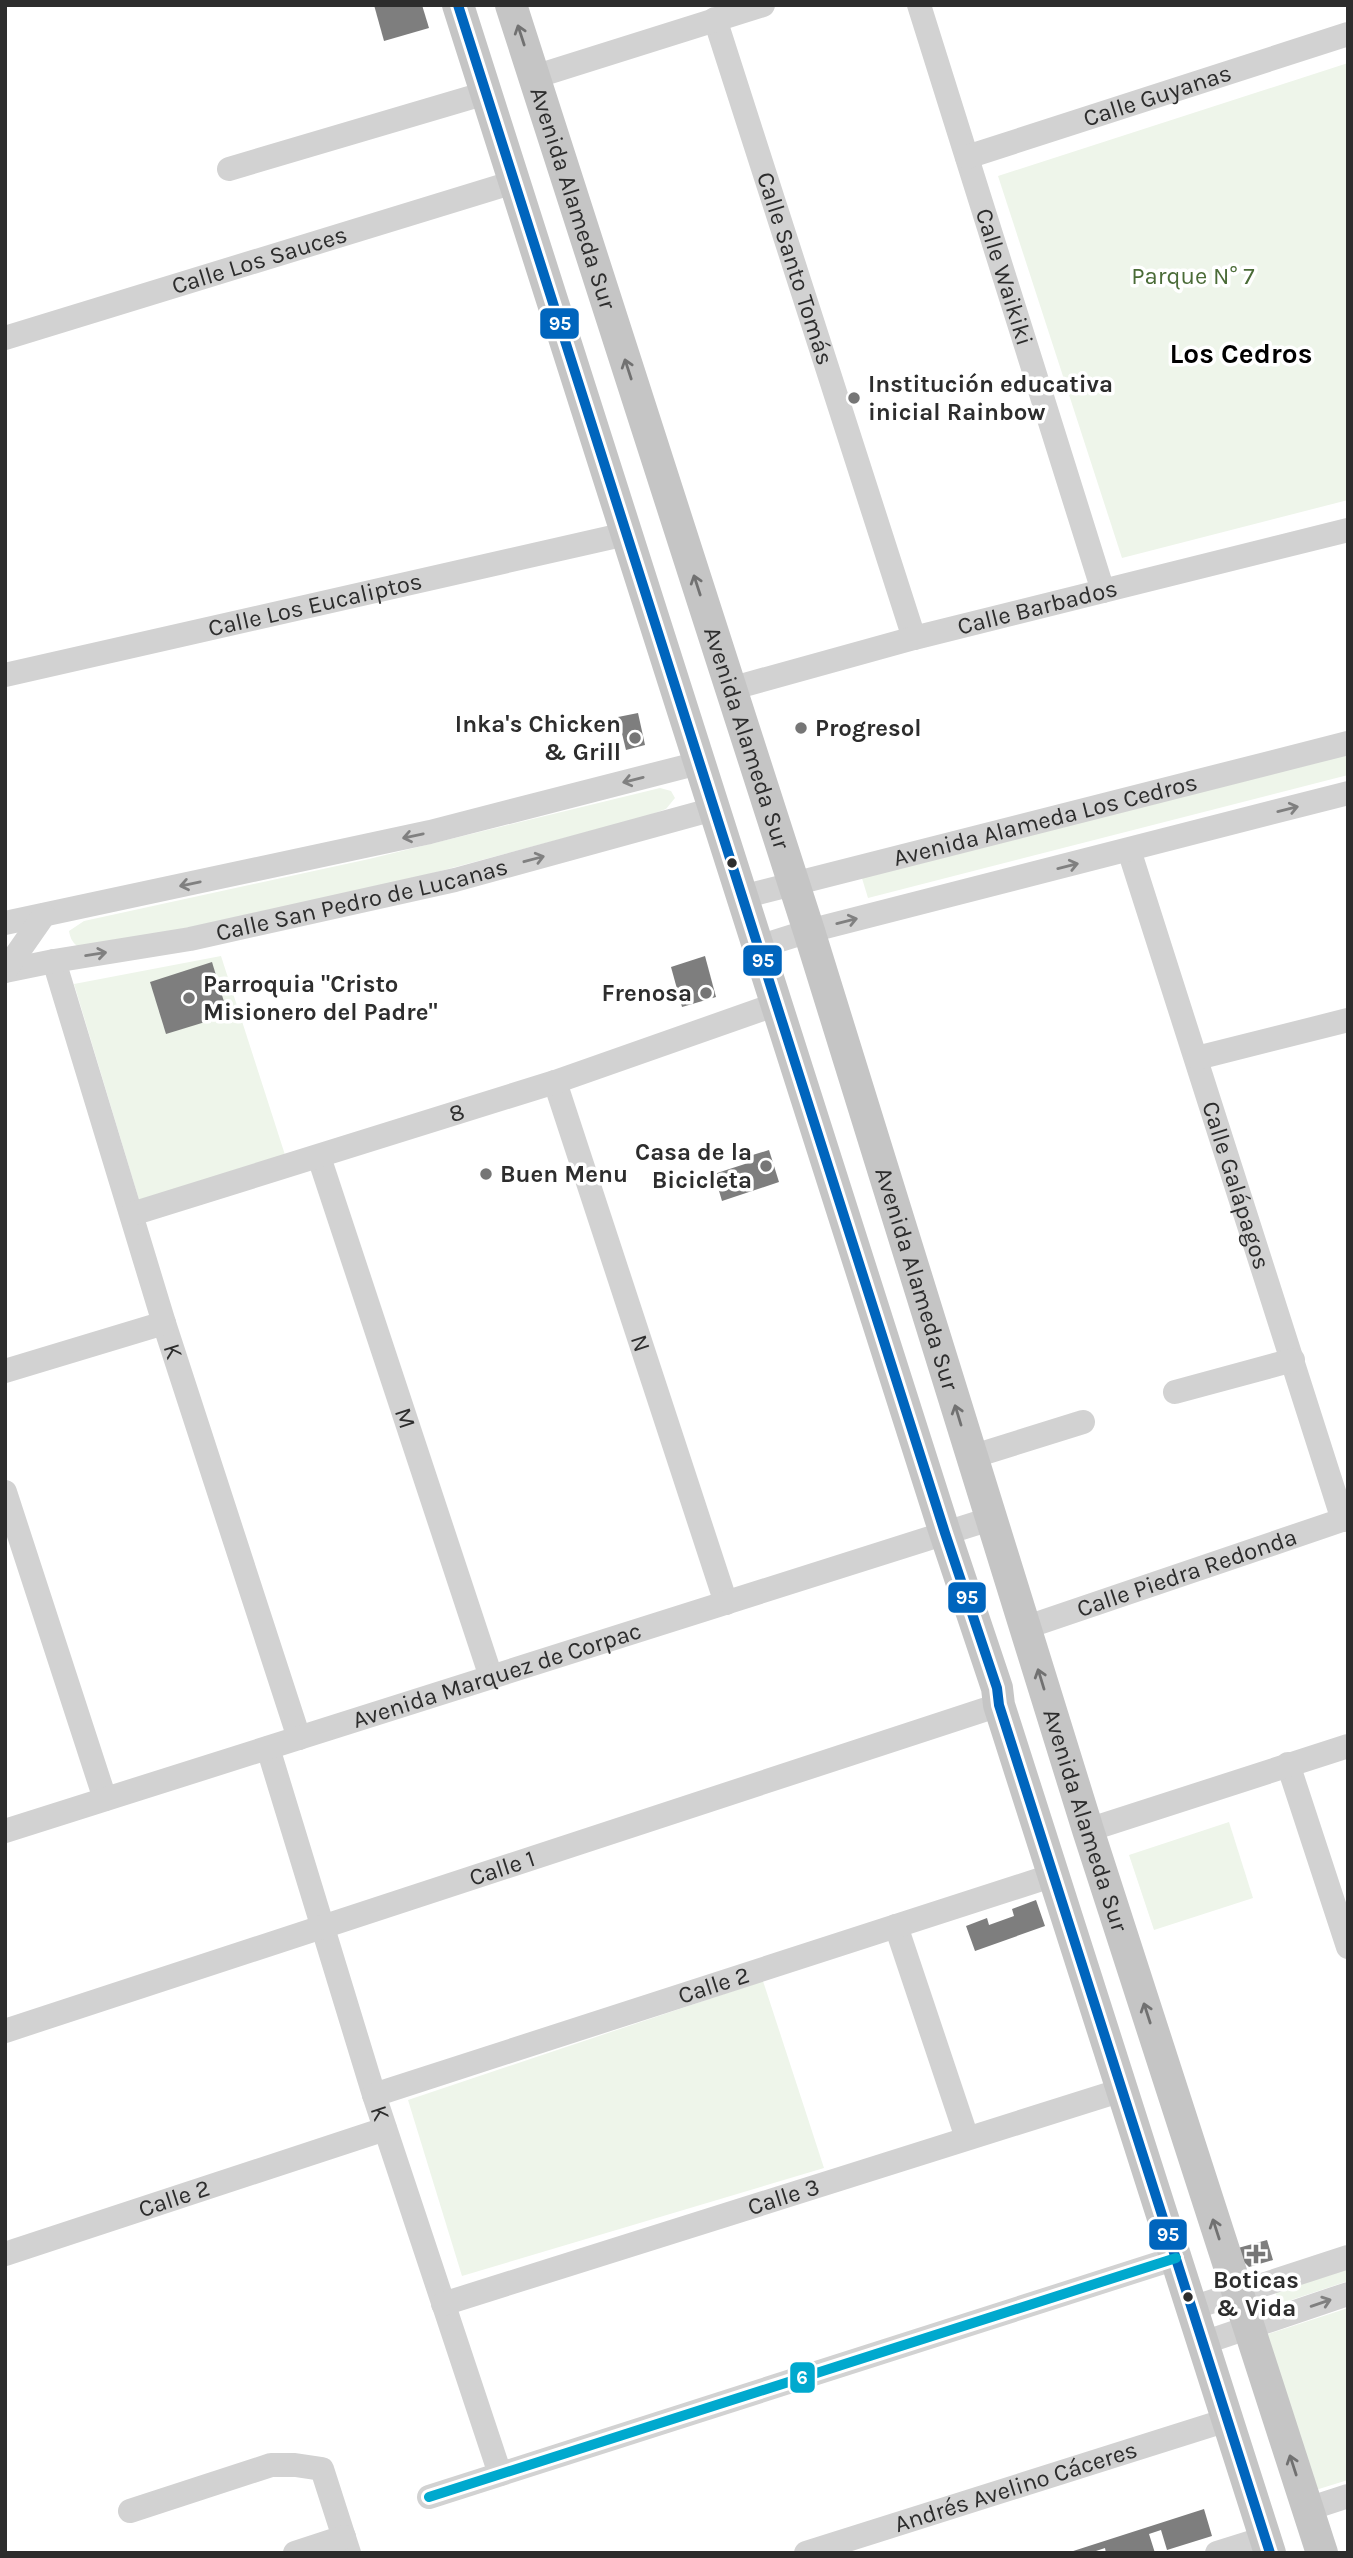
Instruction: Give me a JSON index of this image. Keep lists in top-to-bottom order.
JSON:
{
  "streets": {
    "main road": ["Avenida Alameda Sur"],
    "street": [
      "Calle Guyanas",
      "Calle Los Sauces",
      "Calle Santo Tomás",
      "Calle Waikiki",
      "Calle Los Eucaliptos",
      "Calle Barbados",
      "Avenida Alameda Los Cedros",
      "Calle San Pedro de Lucanas",
      "8",
      "Calle Galápagos",
      "N",
      "K",
      "M",
      "Calle Piedra Redonda",
      "Avenida Marquez de Corpac",
      "Calle 1",
      "Calle 2",
      "Calle 3",
      "Andrés Avelino Cáceres"
    ]
  },
  "crossings": [
    ["Calle Guyanas", "Calle Waikiki"],
    ["Avenida Alameda Sur", "Calle Los Sauces"],
    ["Avenida Alameda Sur", "Calle Los Eucaliptos"],
    ["Avenida Alameda Sur", "Calle Barbados"],
    ["Avenida Alameda Sur", "Avenida Alameda Los Cedros"],
    ["Avenida Alameda Sur", "Calle San Pedro de Lucanas"],
    ["Avenida Alameda Sur", "8"],
    ["Avenida Alameda Sur", "Calle Piedra Redonda"],
    ["Avenida Alameda Sur", "Avenida Marquez de Corpac"],
    ["Avenida Alameda Sur", "Calle 1"],
    ["Avenida Alameda Sur", "Calle 2"],
    ["Avenida Alameda Sur", "Calle 3"],
    ["Avenida Alameda Sur", "Andrés Avelino Cáceres"],
    ["Calle Santo Tomás", "Calle Barbados"],
    ["Calle Waikiki", "Calle Barbados"],
    ["Avenida Alameda Los Cedros", "Calle Galápagos"],
    ["Calle San Pedro de Lucanas", "K"],
    ["8", "N"],
    ["8", "K"],
    ["8", "M"],
    ["Calle Galápagos", "Calle Piedra Redonda"],
    ["N", "Avenida Marquez de Corpac"],
    ["K", "Avenida Marquez de Corpac"],
    ["K", "Calle 1"],
    ["K", "Calle 2"],
    ["K", "Calle 3"],
    ["M", "Avenida Marquez de Corpac"]
  ],
  "districts": ["Los Cedros"],
  "parks": ["Parque N° 7"],
  "places": {
    "other": [
      "Institución educativa inicial Rainbow",
      "Progresol",
      "Inka's Chicken & Grill",
      "Frenosa",
      "Parroquia \"Cristo Misionero del Padre\"",
      "Casa de la Bicicleta",
      "Buen Menu"
    ],
    "health": ["Boticas & Vida"]
  },
  "lines": ["transit line 95", "transit line 6"]
}
